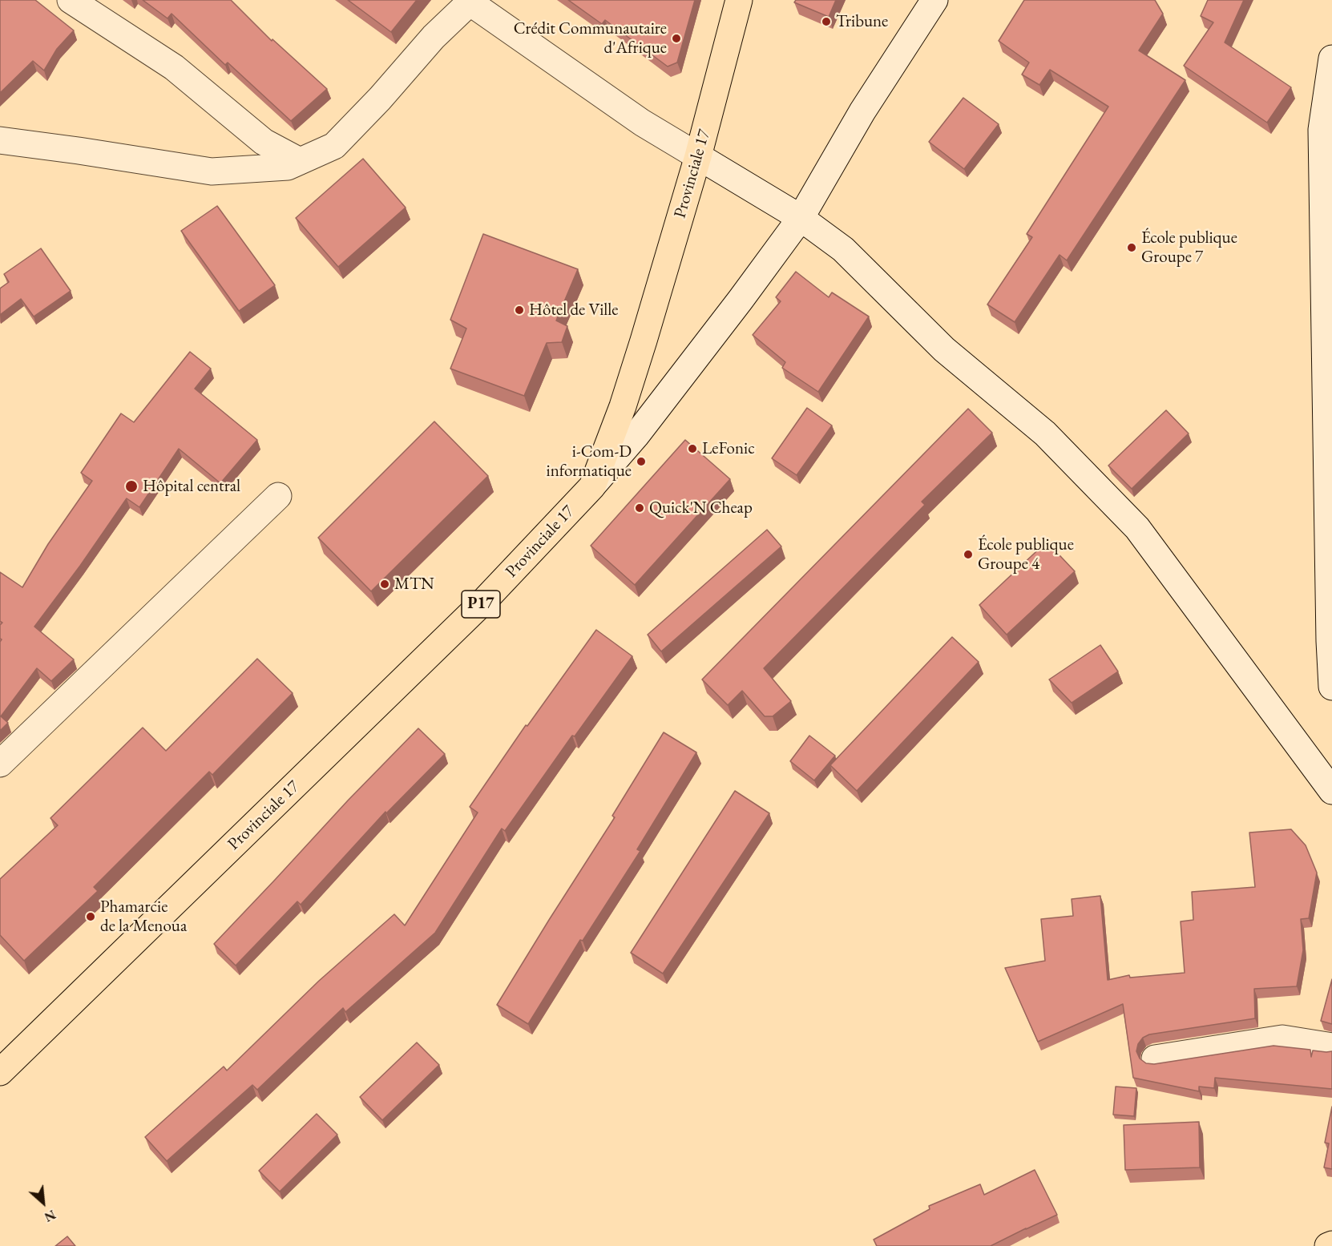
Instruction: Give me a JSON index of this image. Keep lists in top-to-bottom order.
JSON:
{
  "streets": {
    "main road": ["Provinciale 17", "P17"]
  },
  "places": [
    "Tribune",
    "Crédit Communautaire d'Afrique",
    "École publique Groupe 7",
    "Hôtel de Ville",
    "LeFonic",
    "i-Com-D informatique",
    "Hôpital central",
    "Quick'N Cheap",
    "École publique Groupe 4",
    "MTN",
    "Phamarcie de la Menoua"
  ],
  "north": "bottom right"
}
